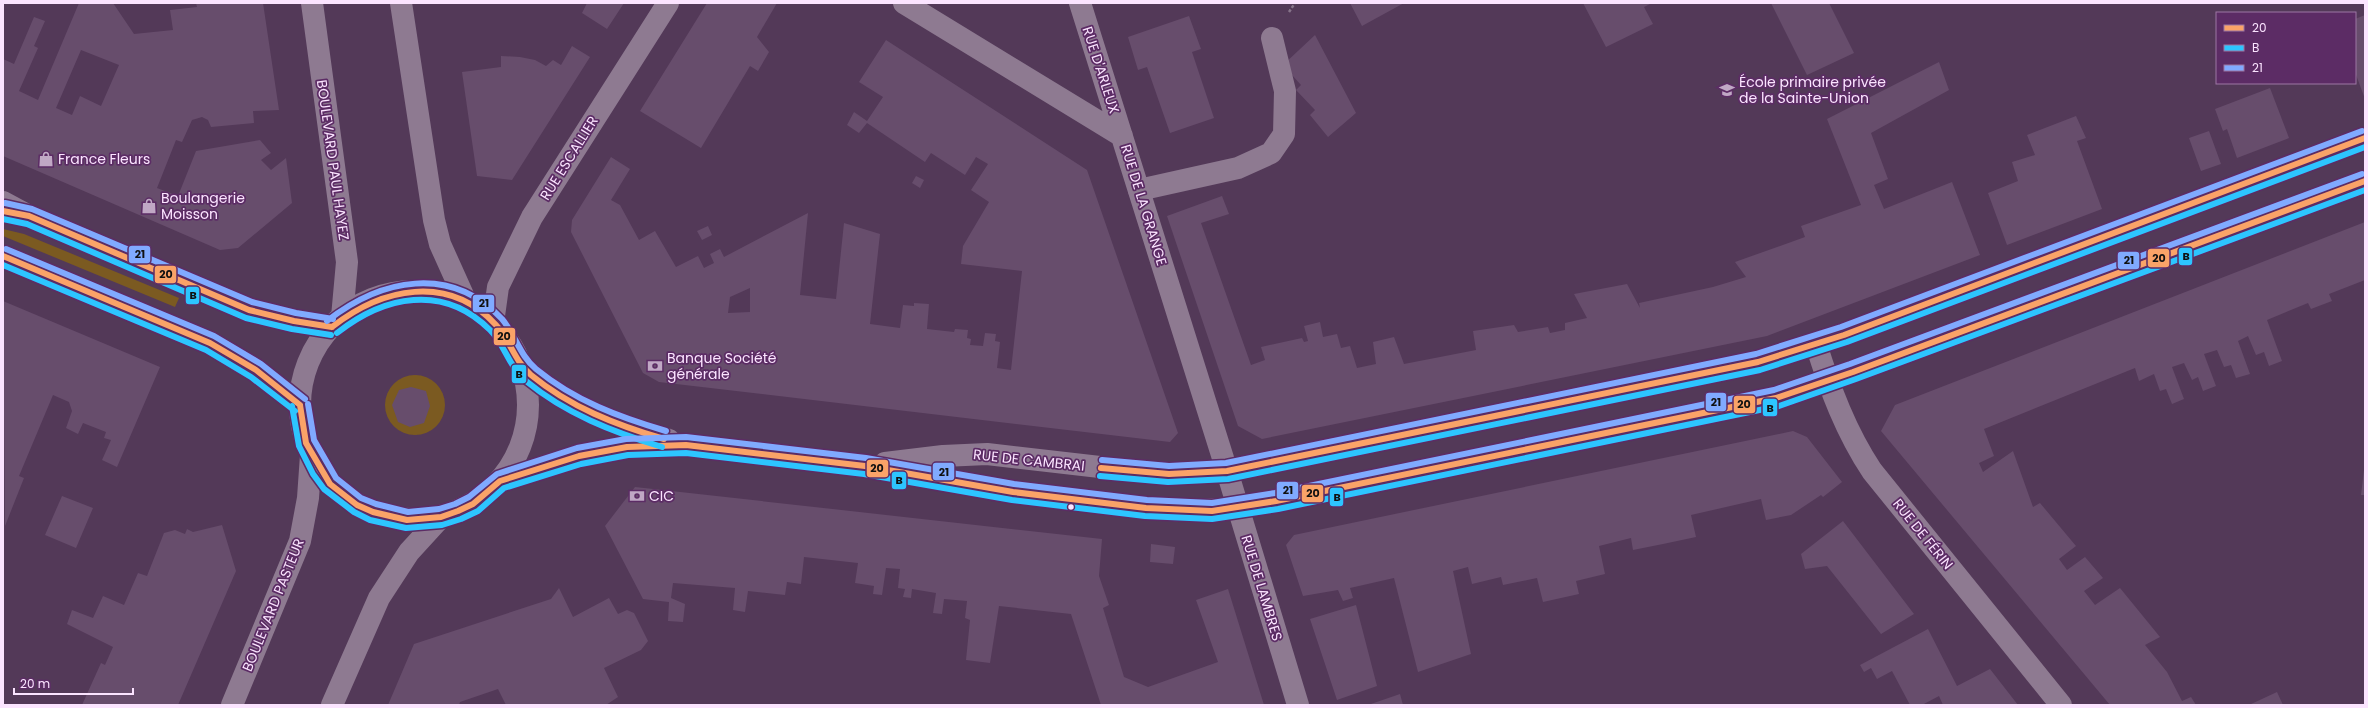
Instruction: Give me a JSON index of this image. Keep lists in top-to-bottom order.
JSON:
{
  "streets": {
    "main road": [
      "RUE D'ARLEUX",
      "RUE ESCALLIER",
      "BOULEVARD PAUL HAYEZ",
      "RUE DE LA GRANGE",
      "RUE DE CAMBRAI",
      "RUE DE FÉRIN",
      "RUE DE LAMBRES",
      "BOULEVARD PASTEUR"
    ]
  },
  "crossings": [
    ["RUE D'ARLEUX", "RUE DE LA GRANGE"],
    ["RUE DE LA GRANGE", "RUE DE CAMBRAI"],
    ["RUE DE LA GRANGE", "RUE DE LAMBRES"],
    ["RUE DE CAMBRAI", "RUE DE FÉRIN"],
    ["RUE DE CAMBRAI", "RUE DE LAMBRES"]
  ],
  "places": {
    "school or university": ["École primaire privée de la Sainte-Union"],
    "shop": ["France Fleurs", "Boulangerie Moisson"],
    "bank": ["Banque Société générale", "CIC"]
  },
  "lines": ["transit line 21", "transit line 20", "transit line B"],
  "legend": ["20", "B", "21"],
  "scale_bar": "20 m"
}
